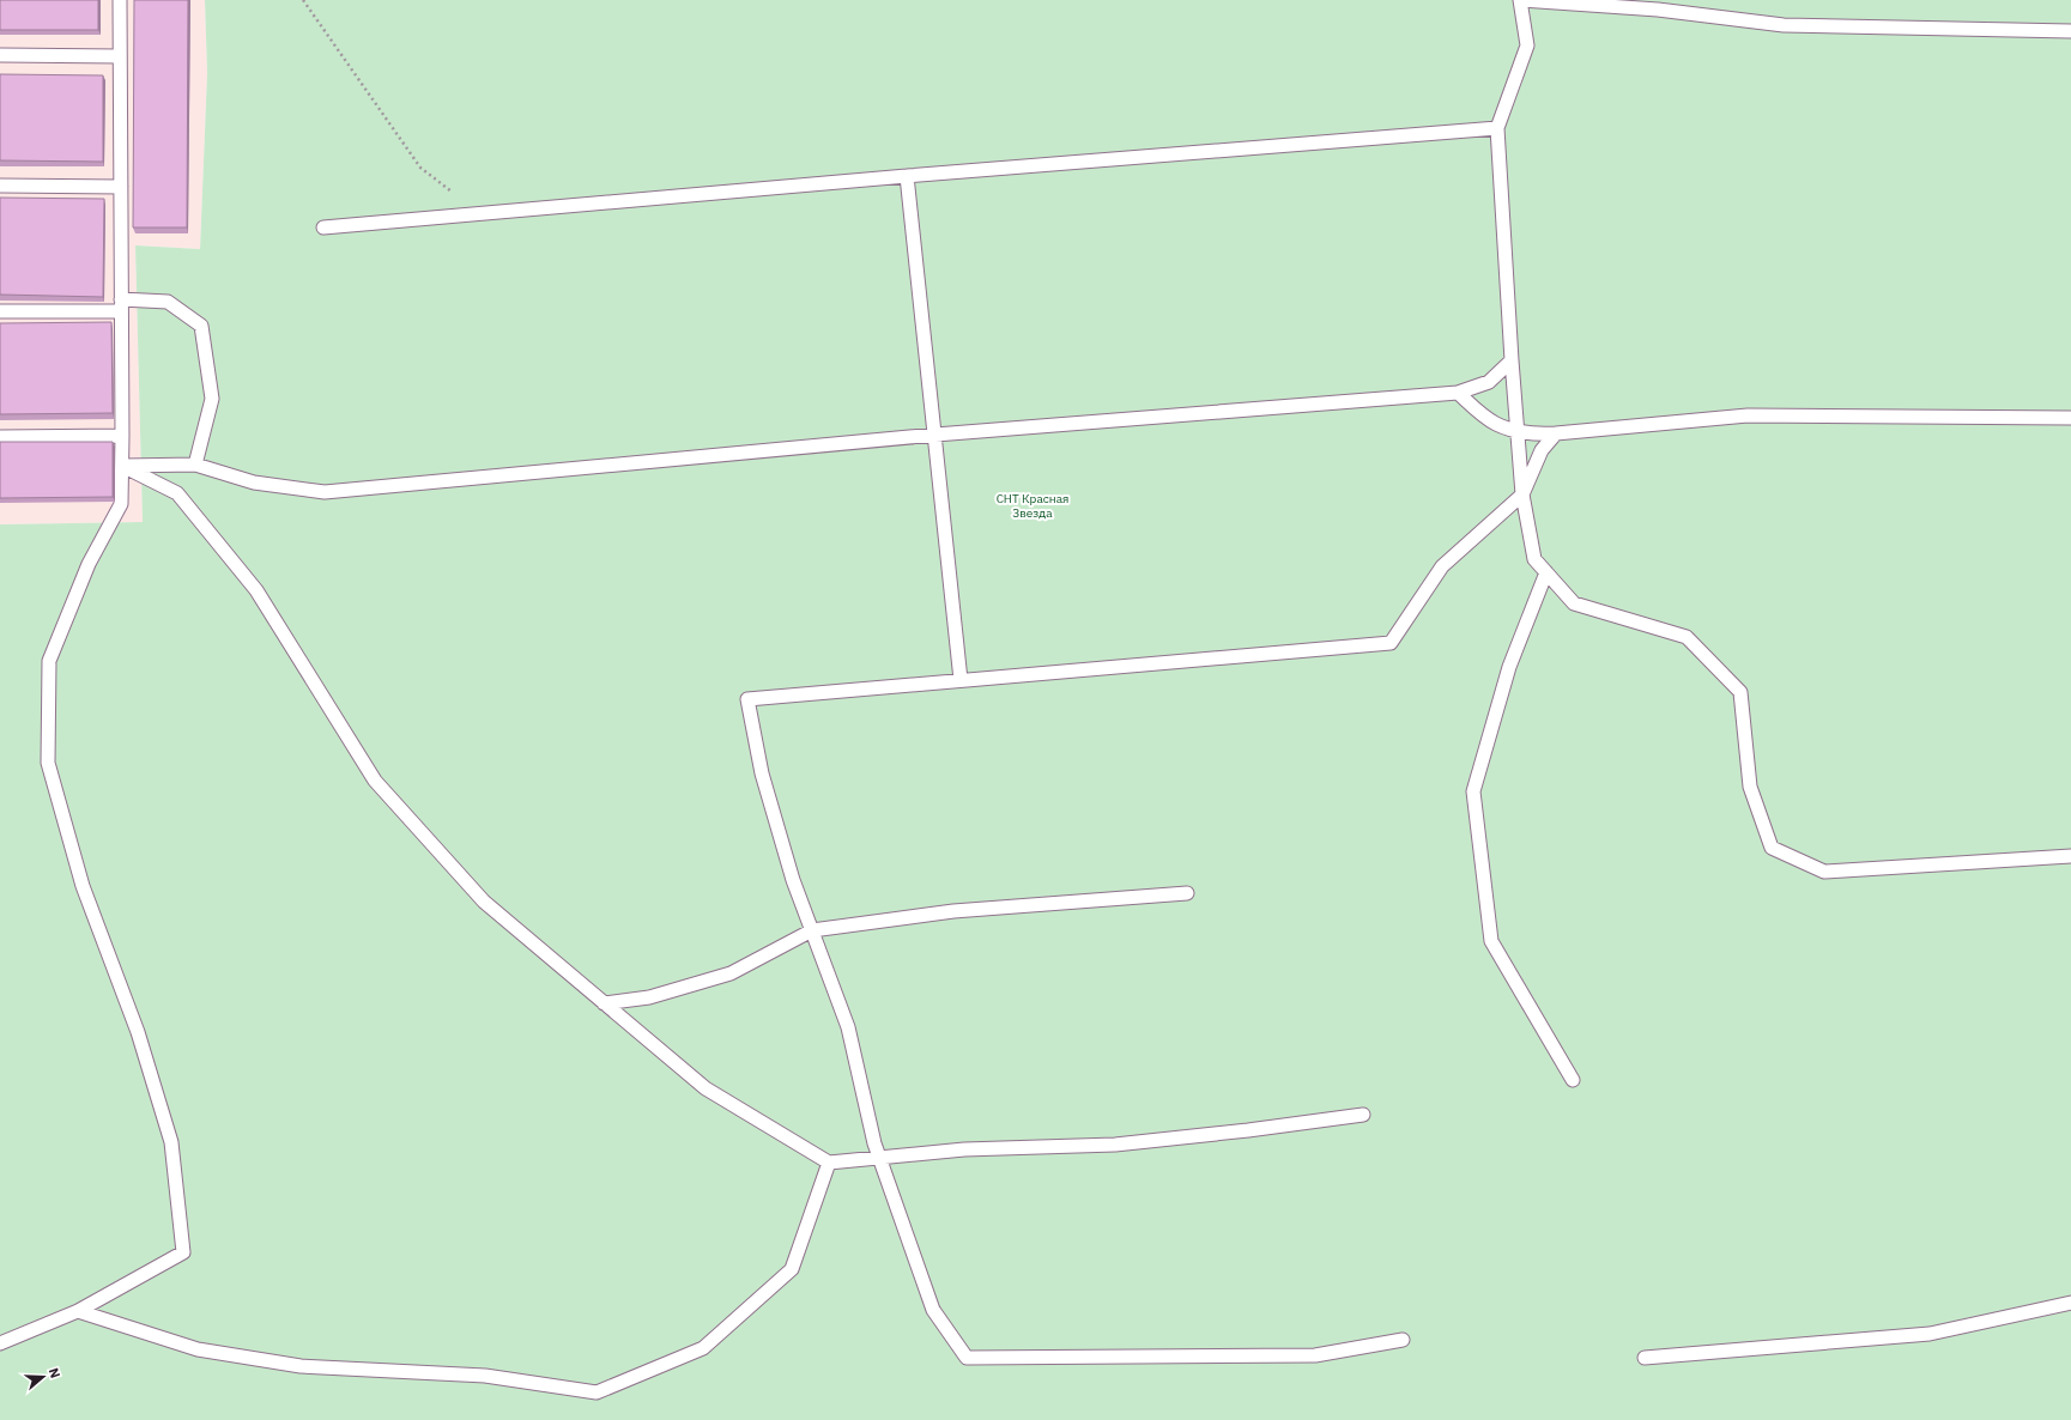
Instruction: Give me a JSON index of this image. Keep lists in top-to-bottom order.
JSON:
{
  "parks": ["СНТ Красная Звезда"],
  "north": "right"
}
